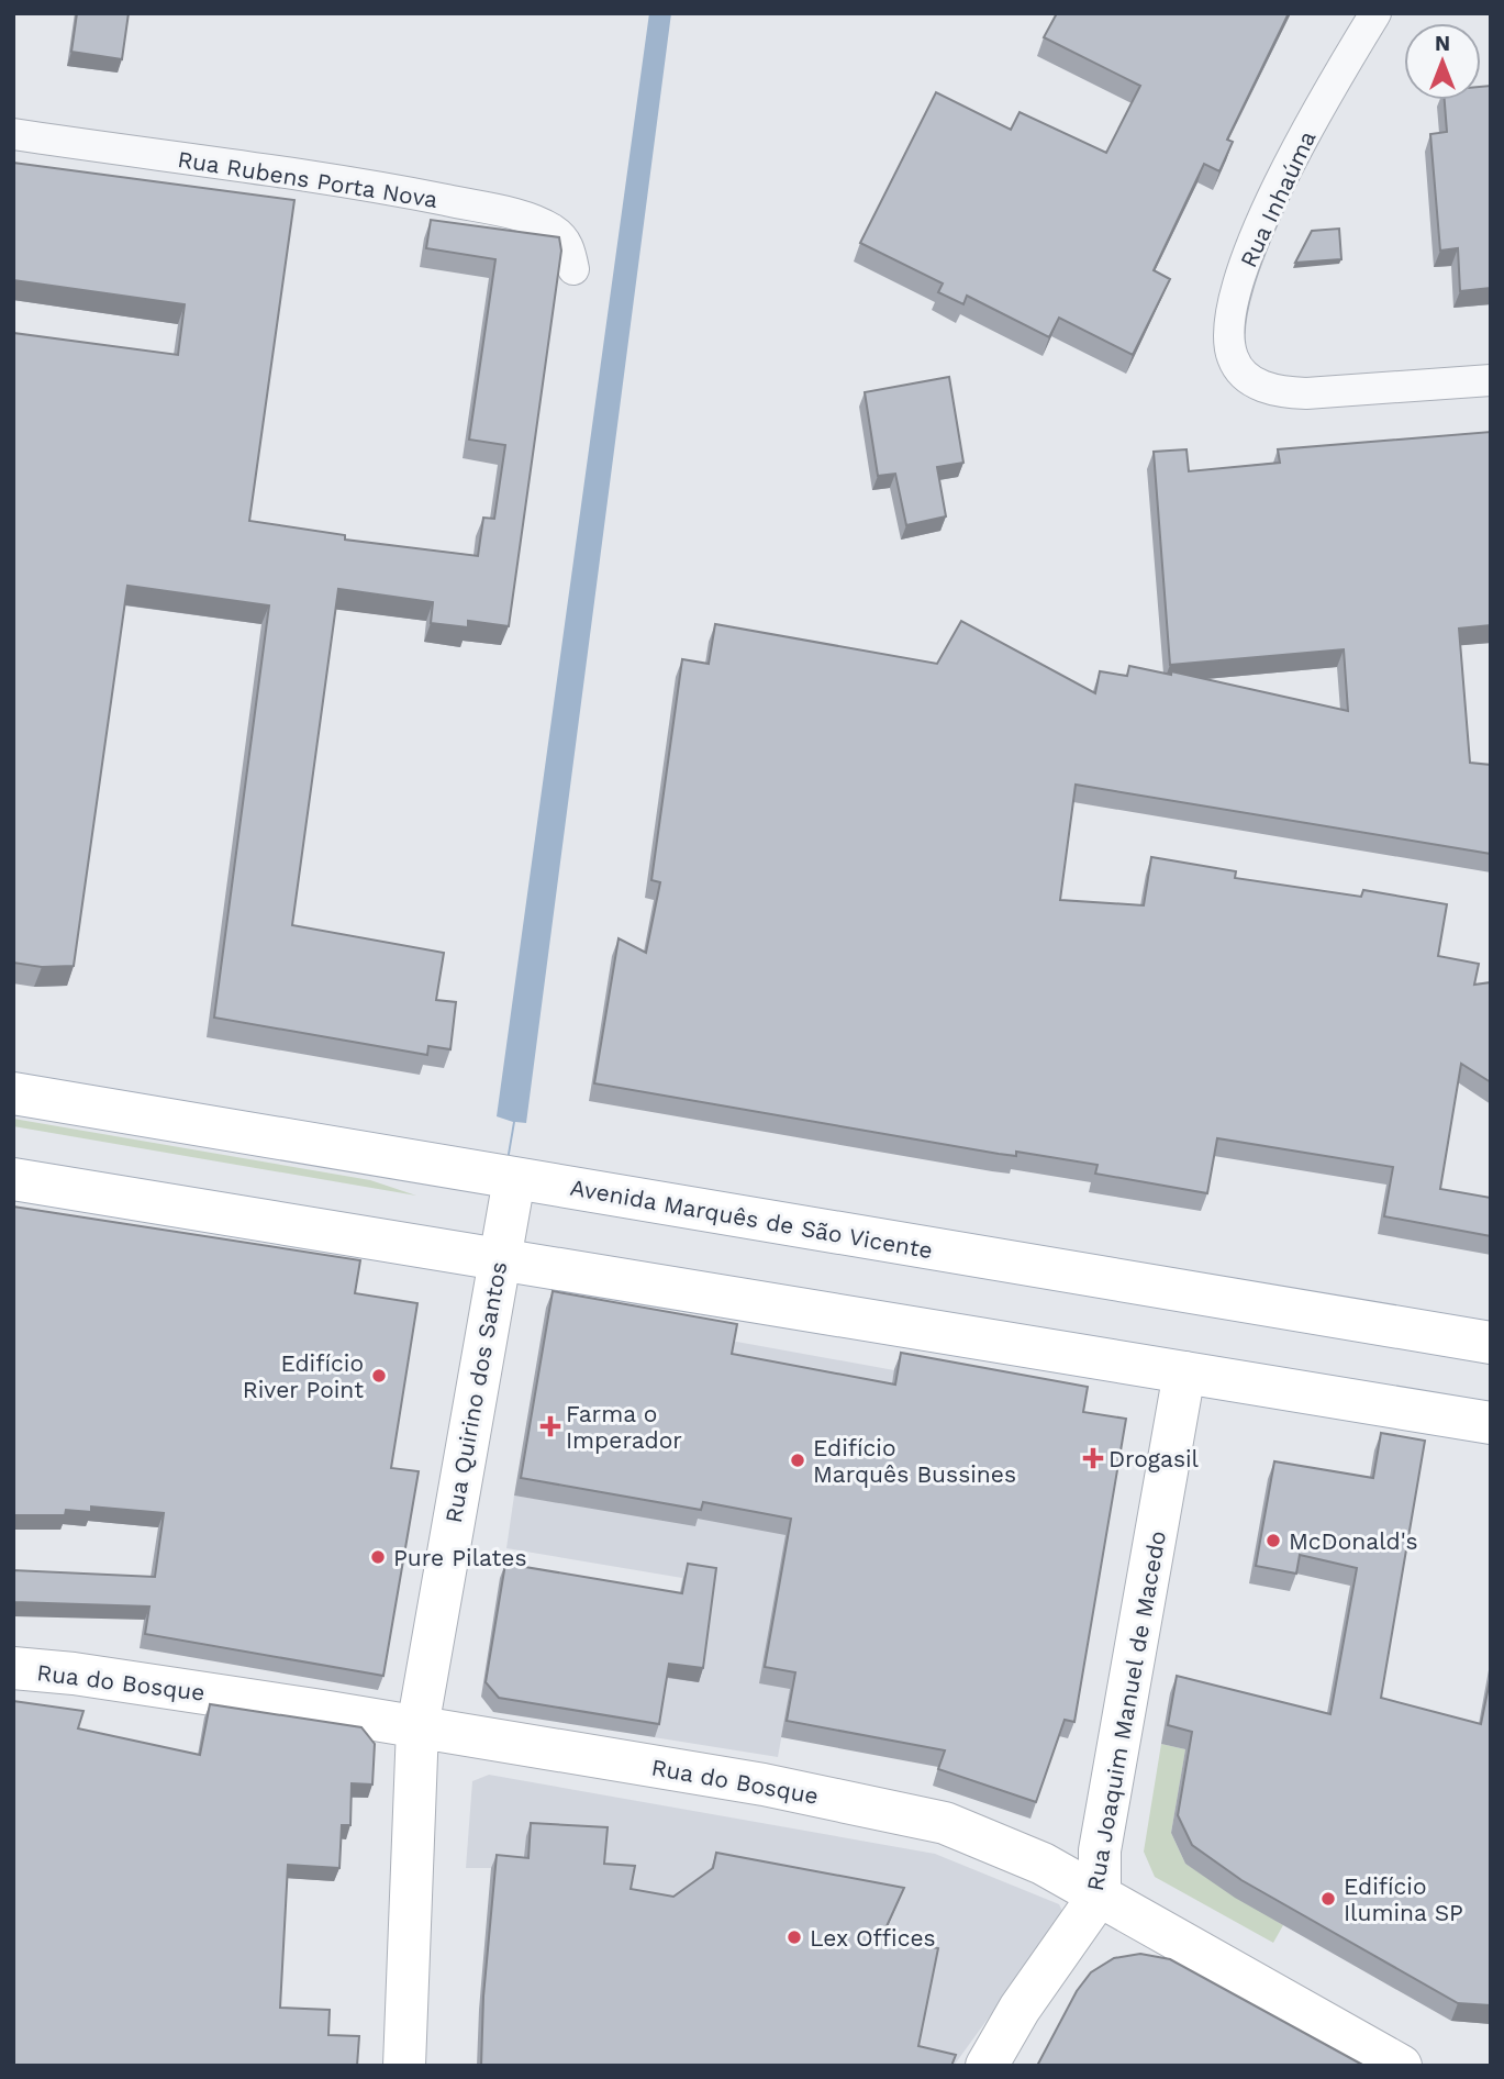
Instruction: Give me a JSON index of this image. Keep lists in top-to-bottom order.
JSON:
{
  "streets": {
    "street": [
      "Rua Rubens Porta Nova",
      "Rua Inhaúma",
      "Avenida Marquês de São Vicente",
      "Rua Quirino dos Santos",
      "Rua do Bosque",
      "Rua Joaquim Manuel de Macedo"
    ]
  },
  "crossings": [
    ["Avenida Marquês de São Vicente", "Rua Quirino dos Santos"],
    ["Rua Quirino dos Santos", "Rua do Bosque"],
    ["Rua do Bosque", "Rua Joaquim Manuel de Macedo"]
  ],
  "places": {
    "other": [
      "Edifício River Point",
      "Edifício Marquês Bussines",
      "McDonald's",
      "Pure Pilates",
      "Edifício Ilumina SP",
      "Lex Offices"
    ],
    "health": ["Farma o Imperador", "Drogasil"]
  },
  "north": "top"
}
